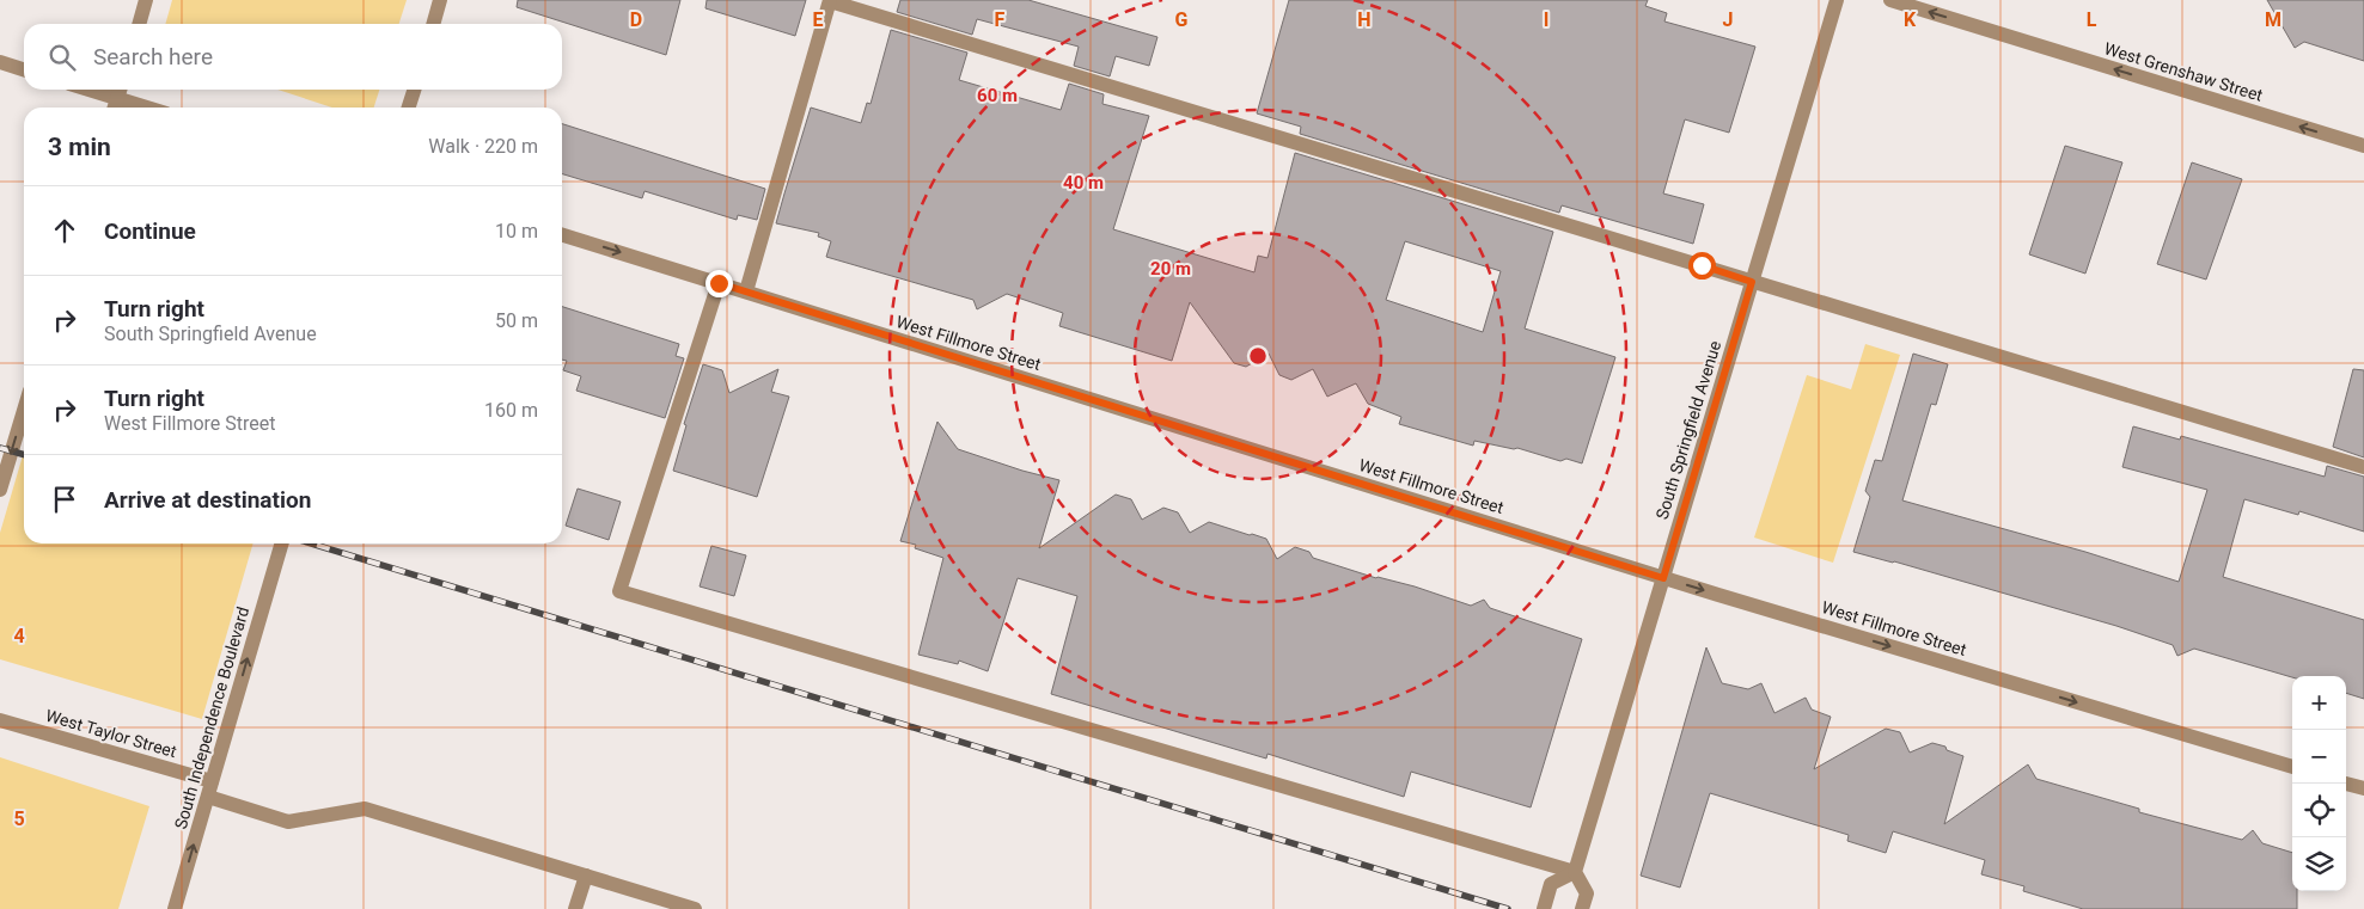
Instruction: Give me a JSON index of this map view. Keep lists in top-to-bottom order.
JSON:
{
  "streets": {
    "street": [
      "West Grenshaw Street",
      "West Fillmore Street",
      "South Springfield Avenue",
      "South Independence Boulevard",
      "West Taylor Street"
    ]
  },
  "crossings": [
    ["West Fillmore Street", "South Springfield Avenue"],
    ["South Independence Boulevard", "West Taylor Street"]
  ],
  "one_way": ["West Grenshaw Street", "West Fillmore Street", "South Independence Boulevard"],
  "page": {
    "search": "Search here",
    "heading": ["3 min", "Walk · 220 m"],
    "list": [
      ["Continue", "10 m"],
      ["Turn right", "South Springfield Avenue", "50 m"],
      ["Turn right", "West Fillmore Street", "160 m"],
      "Arrive at destination"
    ],
    "map_buttons": ["+", "−"]
  },
  "grid": {
    "columns": [
      "D",
      "E",
      "F",
      "G",
      "H",
      "I",
      "J",
      "K",
      "L",
      "M"
    ],
    "rows": ["4", "5"]
  },
  "rings": ["60 m", "40 m", "20 m"]
}
